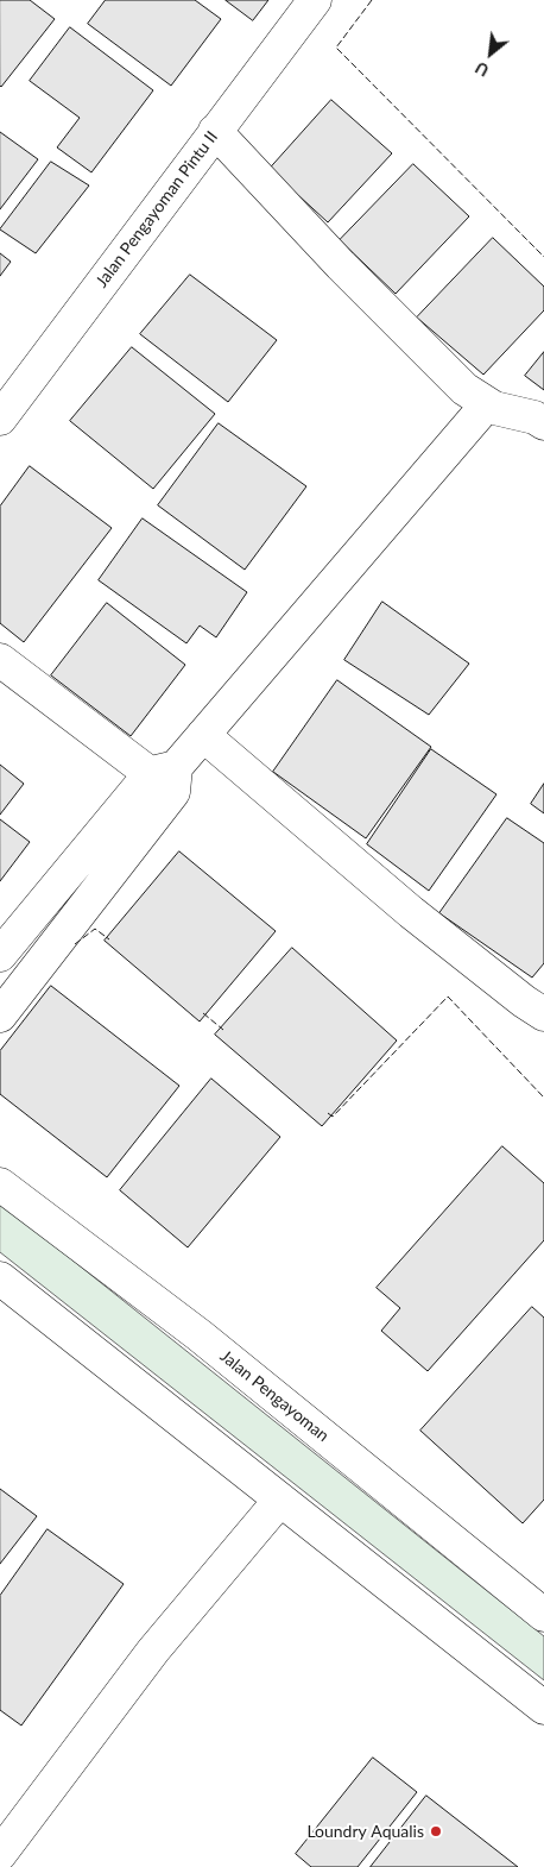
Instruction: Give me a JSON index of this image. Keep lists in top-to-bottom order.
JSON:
{
  "streets": {
    "street": ["Jalan Pengayoman Pintu II", "Jalan Pengayoman"]
  },
  "places": ["Loundry Aqualis"],
  "north": "bottom left"
}
